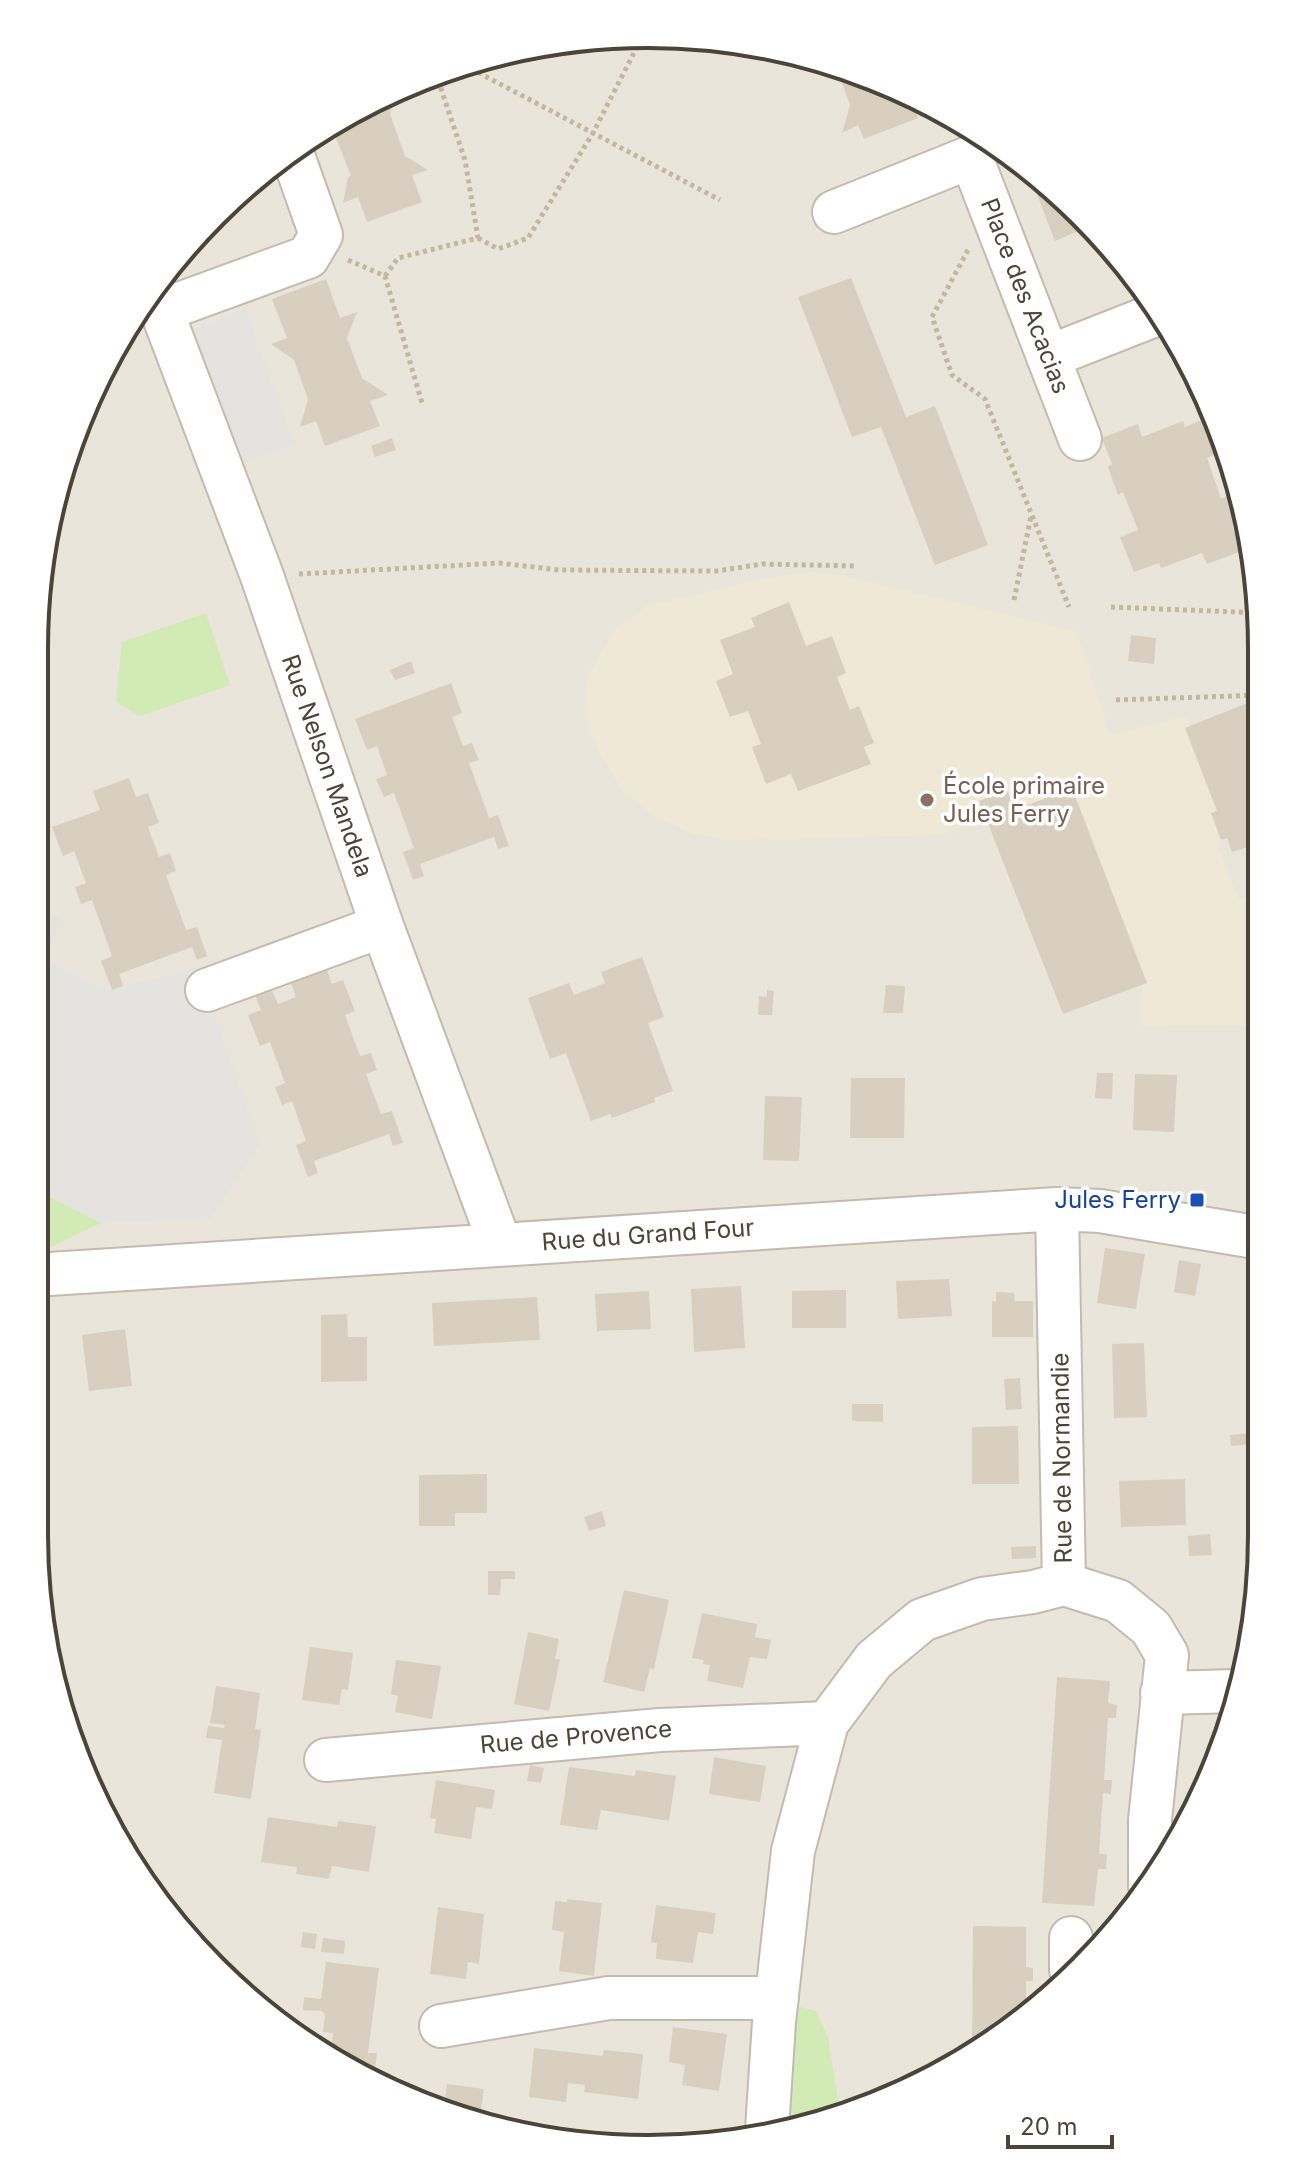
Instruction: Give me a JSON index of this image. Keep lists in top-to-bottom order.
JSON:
{
  "streets": {
    "street": [
      "Place des Acacias",
      "Rue Nelson Mandela",
      "Rue du Grand Four",
      "Rue de Normandie",
      "Rue de Provence"
    ]
  },
  "crossings": [
    ["Rue Nelson Mandela", "Rue du Grand Four"],
    ["Rue du Grand Four", "Rue de Normandie"]
  ],
  "places": {
    "other": ["École primaire Jules Ferry"],
    "transit": ["Jules Ferry"]
  },
  "scale_bar": "20 m"
}
